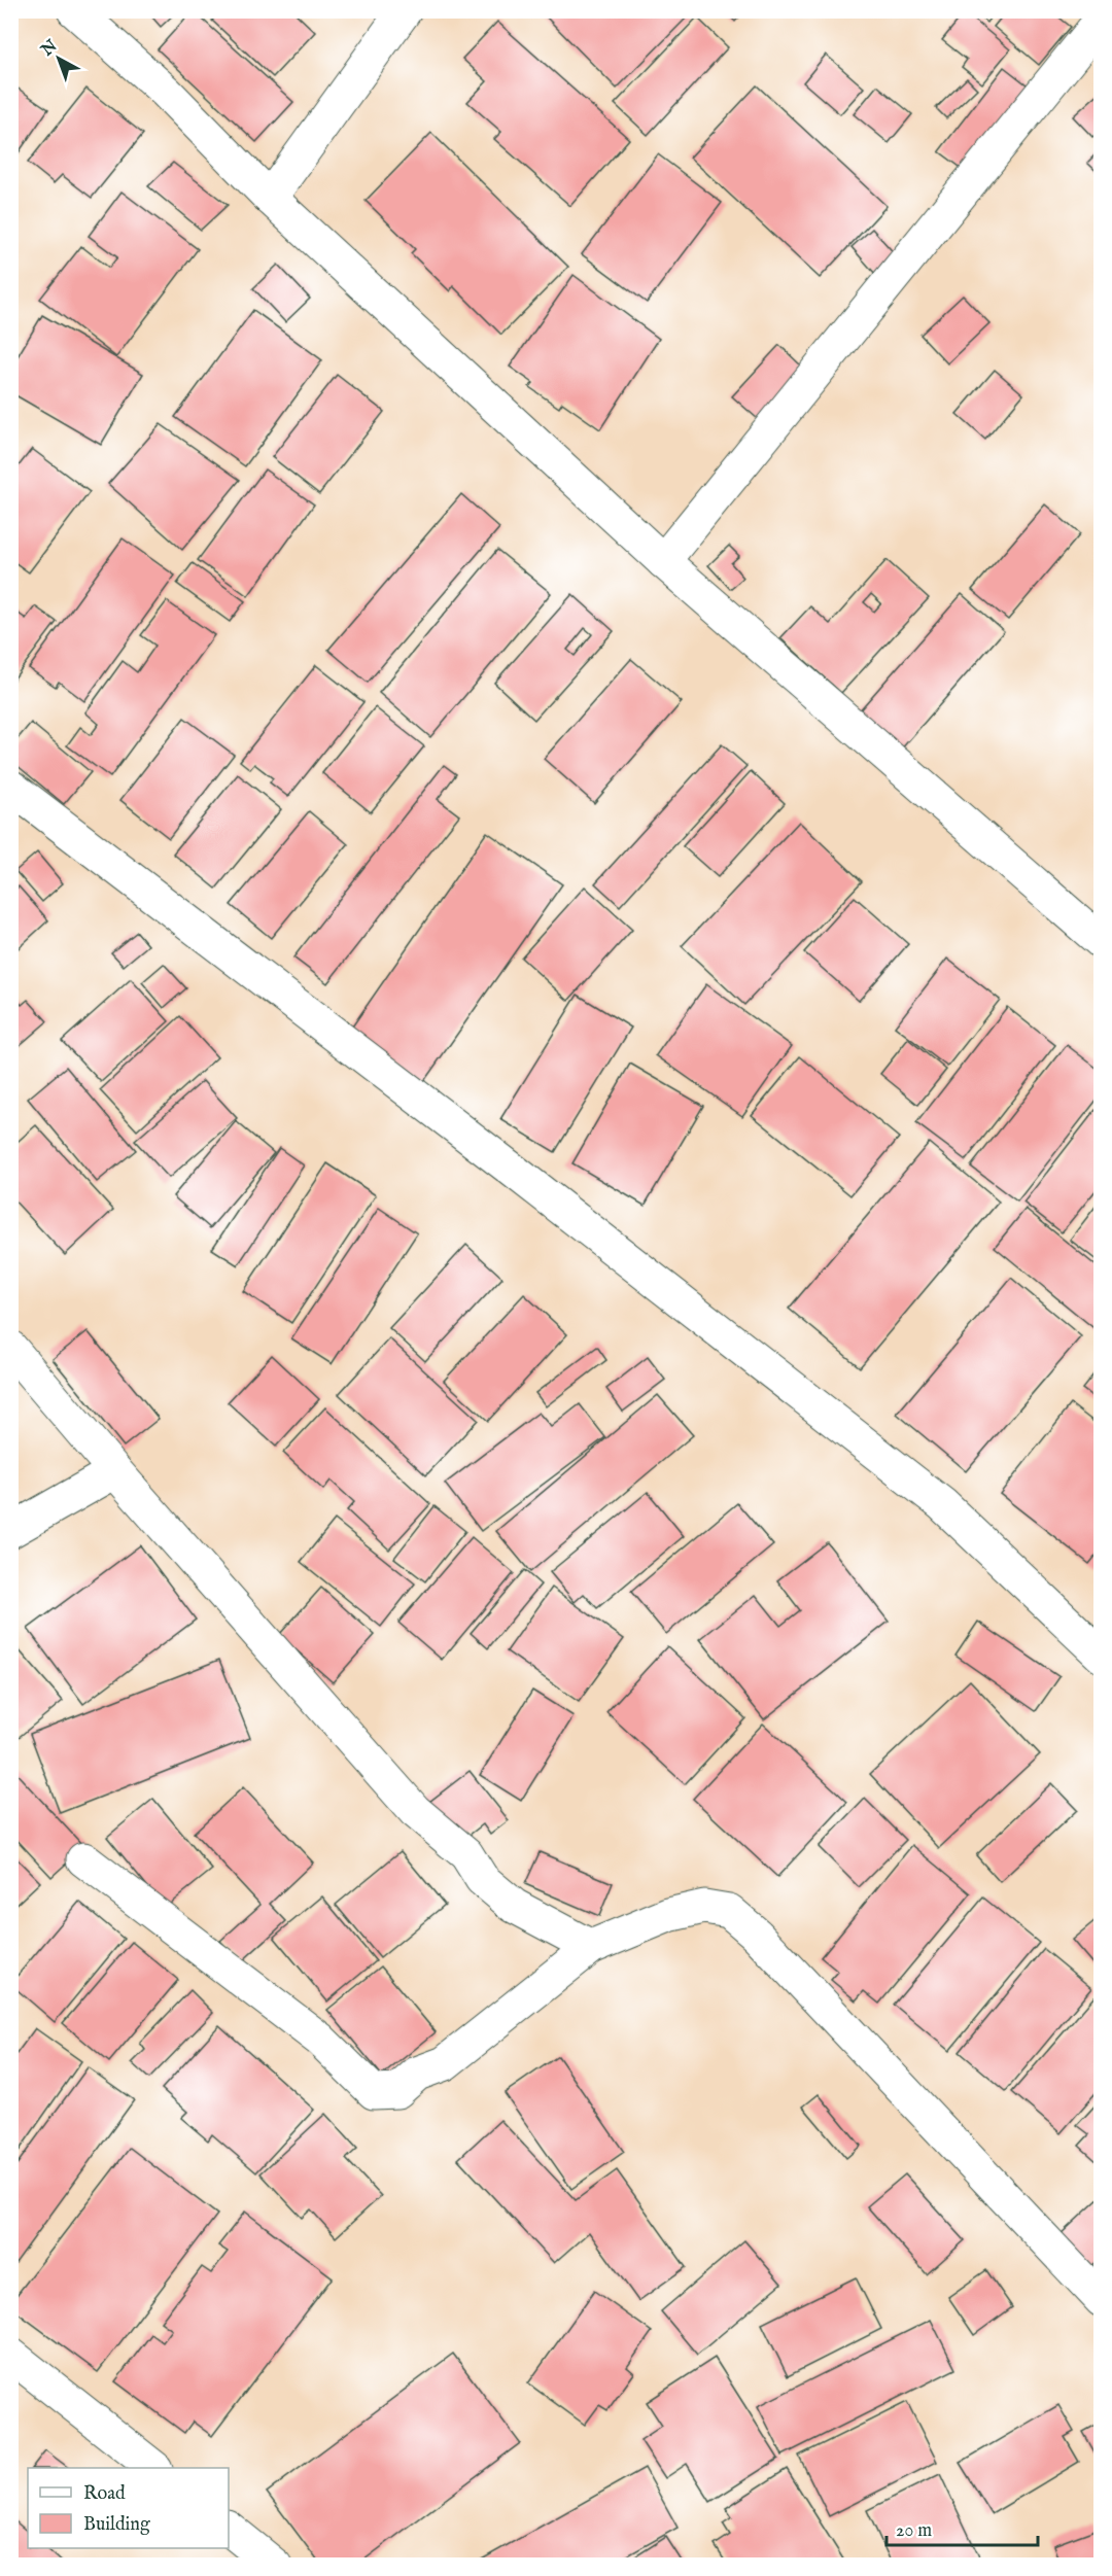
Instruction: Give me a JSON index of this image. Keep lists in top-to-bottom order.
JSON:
{
  "legend": ["Road", "Building"],
  "scale_bar": "20 m",
  "north": "top left"
}
